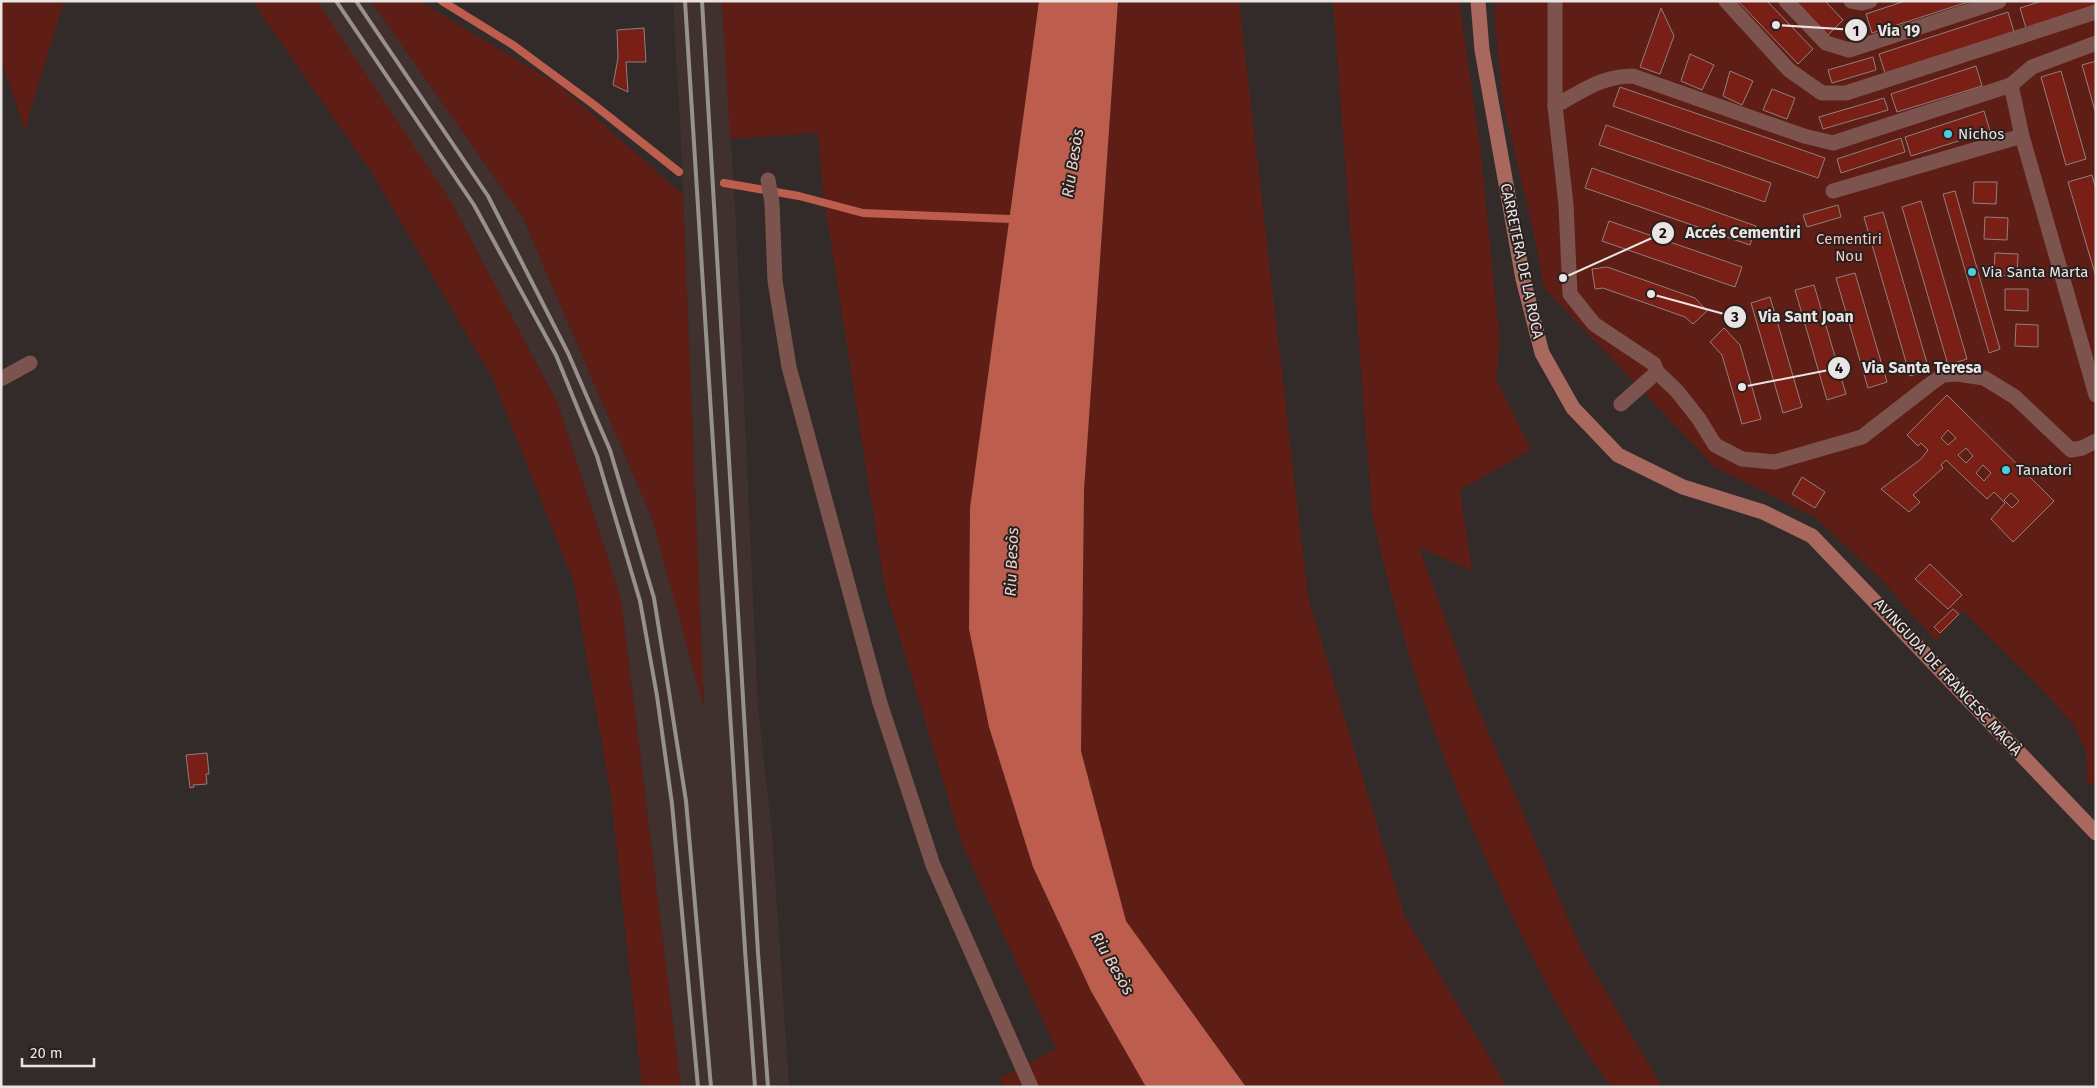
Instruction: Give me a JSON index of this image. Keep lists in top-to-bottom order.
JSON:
{
  "streets": {
    "street": ["CARRETERA DE LA ROCA", "AVINGUDA DE FRANCESC MACIÀ"]
  },
  "crossings": [
    ["CARRETERA DE LA ROCA", "AVINGUDA DE FRANCESC MACIÀ"]
  ],
  "water": ["Riu Besòs"],
  "parks": ["Cementiri Nou"],
  "places": [
    "Via 19",
    "Nichos",
    "Via Santa Marta",
    "Accés Cementiri",
    "Via Sant Joan",
    "Via Santa Teresa",
    "Tanatori"
  ],
  "scale_bar": "20 m"
}
